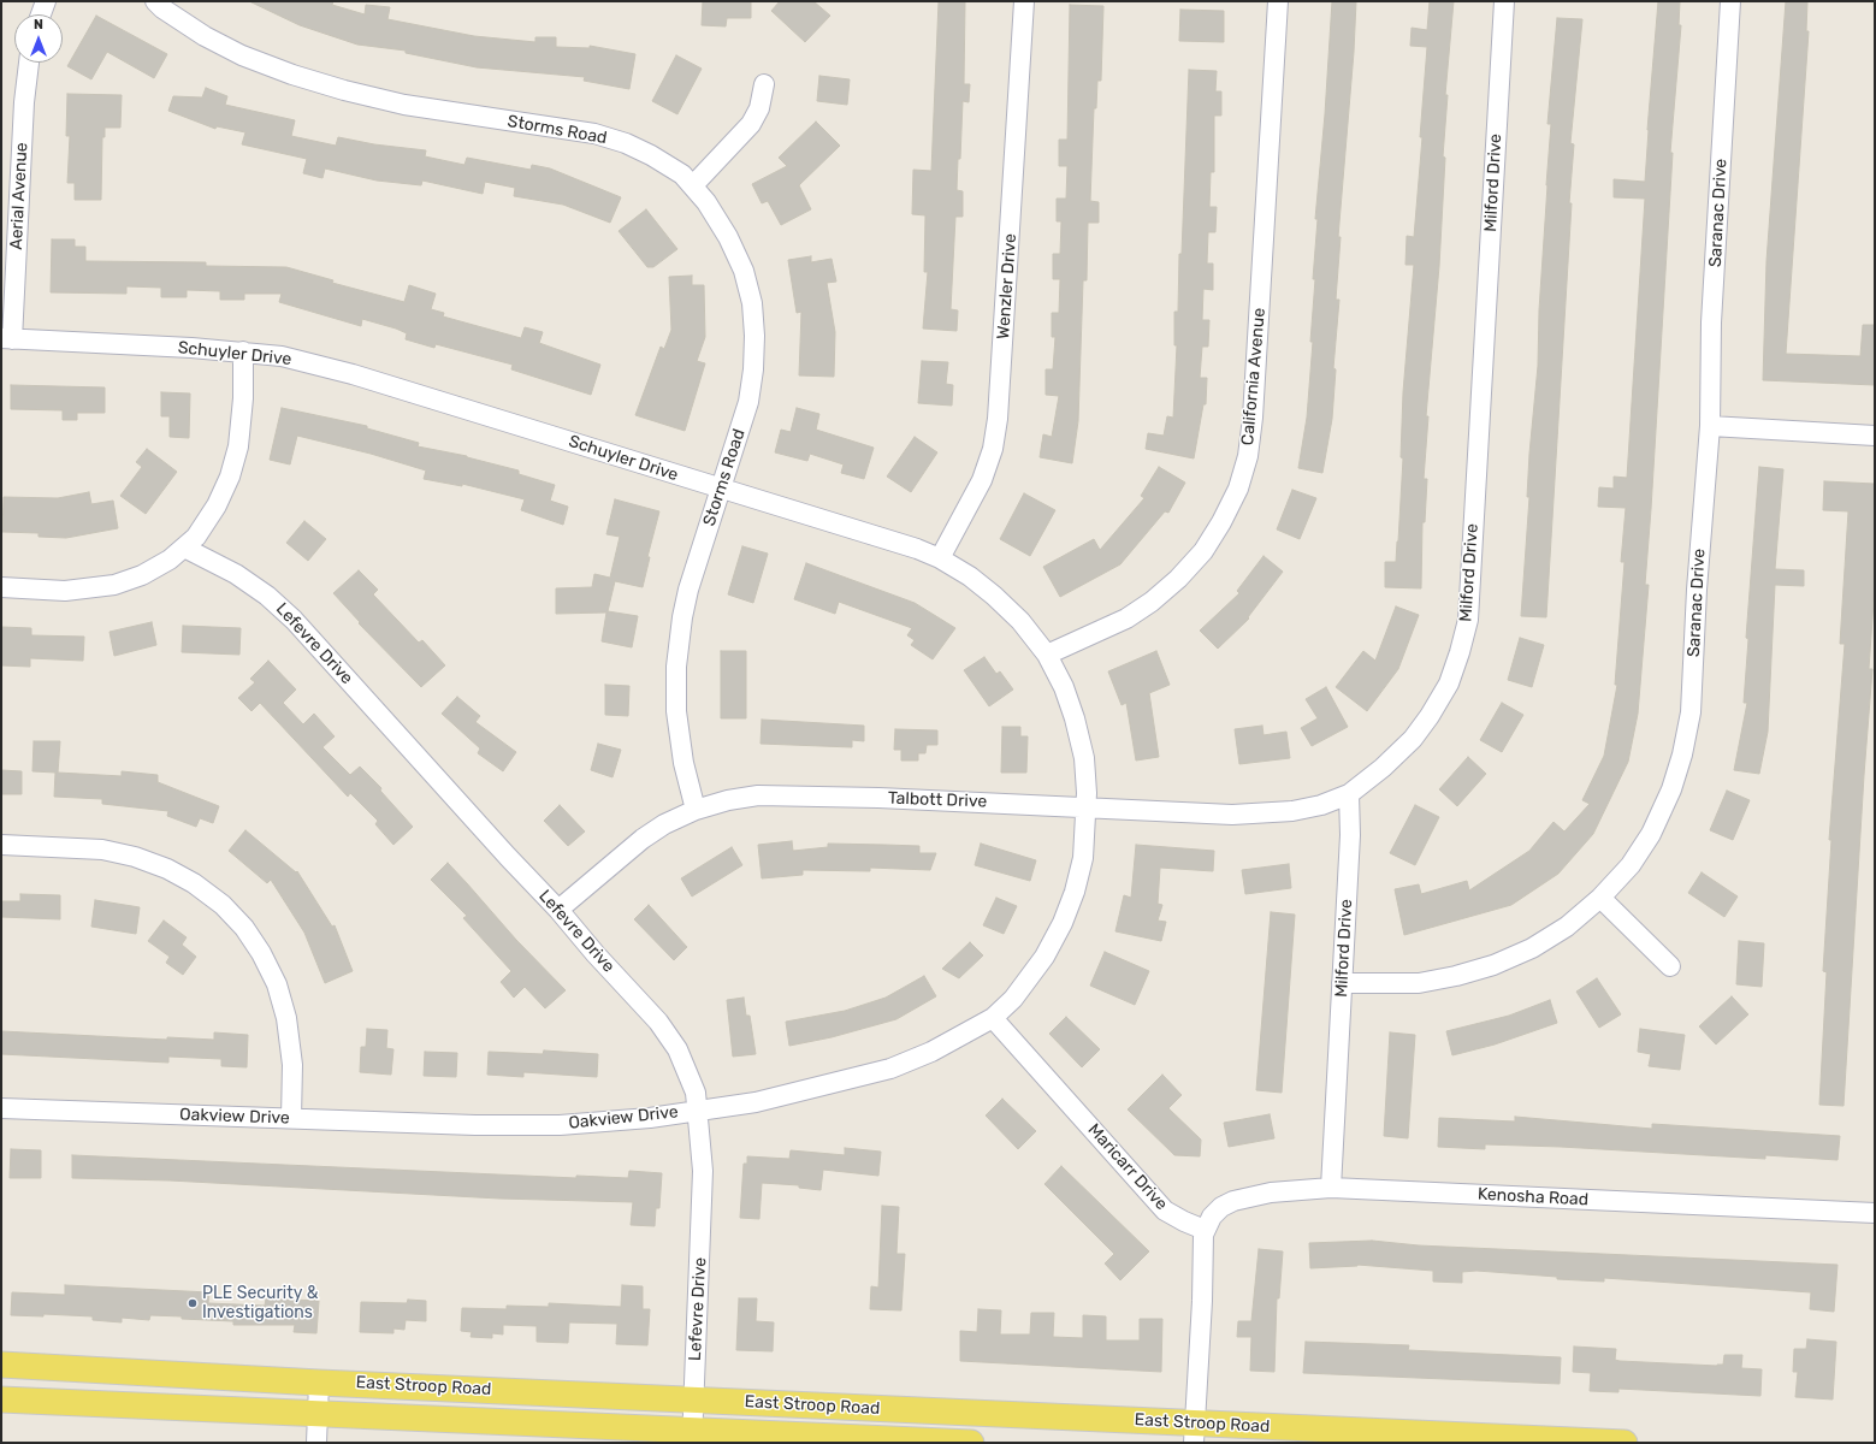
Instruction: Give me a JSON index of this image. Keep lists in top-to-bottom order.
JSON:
{
  "streets": {
    "main road": ["East Stroop Road"],
    "street": [
      "Storms Road",
      "Milford Drive",
      "Aerial Avenue",
      "Saranac Drive",
      "Wenzler Drive",
      "Schuyler Drive",
      "California Avenue",
      "Lefevre Drive",
      "Talbott Drive",
      "Oakview Drive",
      "Maricarr Drive",
      "Kenosha Road"
    ]
  },
  "crossings": [
    ["Storms Road", "Schuyler Drive"],
    ["Storms Road", "Talbott Drive"],
    ["Milford Drive", "Saranac Drive"],
    ["Milford Drive", "Talbott Drive"],
    ["Milford Drive", "Kenosha Road"],
    ["Aerial Avenue", "Schuyler Drive"],
    ["Wenzler Drive", "Schuyler Drive"],
    ["Schuyler Drive", "California Avenue"],
    ["Schuyler Drive", "Talbott Drive"],
    ["Schuyler Drive", "Oakview Drive"],
    ["Lefevre Drive", "Talbott Drive"],
    ["Lefevre Drive", "Oakview Drive"],
    ["Lefevre Drive", "East Stroop Road"],
    ["Talbott Drive", "Oakview Drive"],
    ["Oakview Drive", "Maricarr Drive"],
    ["Maricarr Drive", "Kenosha Road"]
  ],
  "places": ["PLE Security & Investigations"],
  "north": "top"
}
